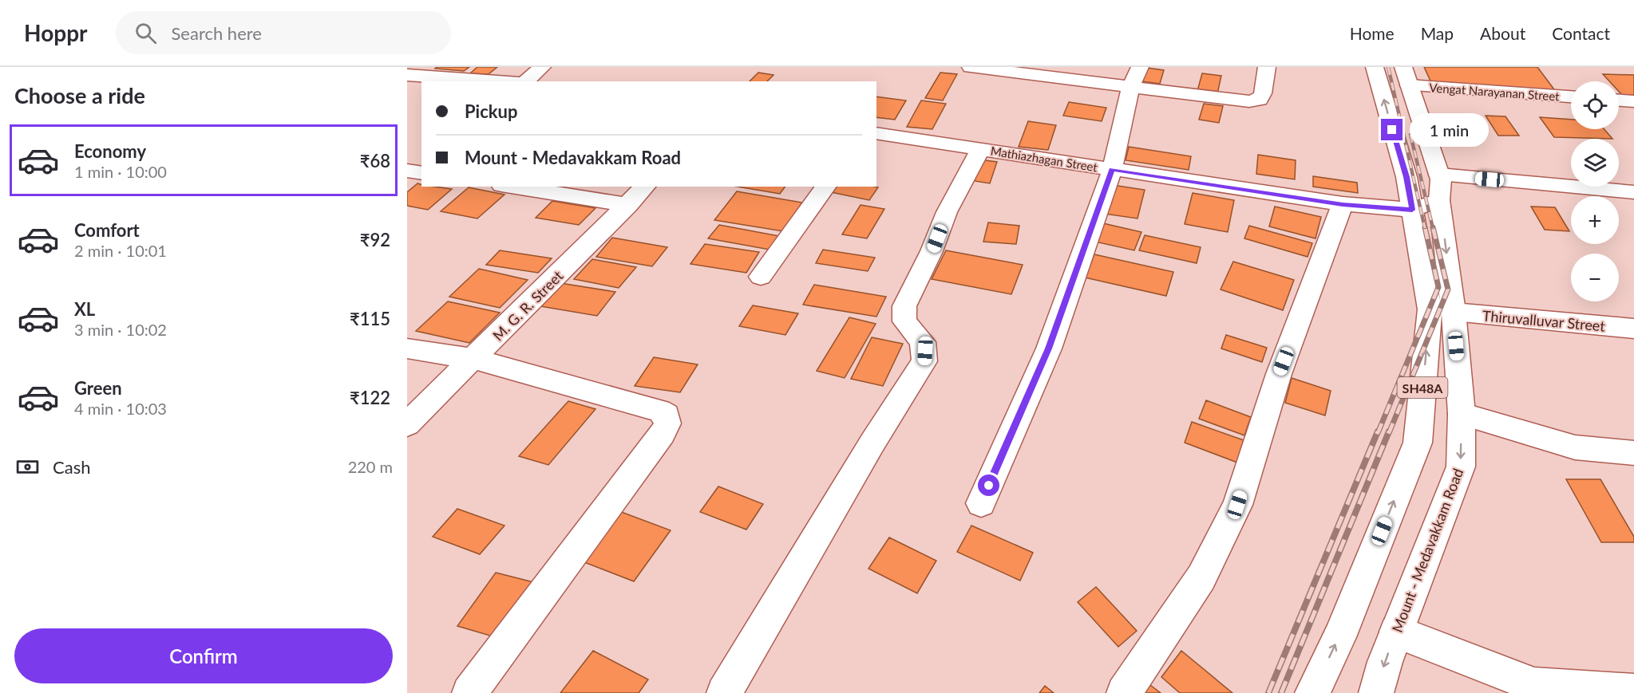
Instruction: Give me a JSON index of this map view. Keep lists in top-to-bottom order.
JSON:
{
  "streets": {
    "street": [
      "Vengat Narayanan Street",
      "Mathiazhagan Street",
      "M. G. R. Street",
      "Thiruvalluvar Street",
      "SH48A",
      "Mount - Medavakkam Road"
    ]
  },
  "crossings": [
    ["Vengat Narayanan Street", "Mount - Medavakkam Road"],
    ["Mathiazhagan Street", "SH48A"],
    ["Thiruvalluvar Street", "Mount - Medavakkam Road"]
  ],
  "page": {
    "header": "Hoppr",
    "search": "Search here",
    "nav": [
      "Home",
      "Map",
      "About",
      "Contact"
    ],
    "heading": "Choose a ride",
    "map_buttons": ["+", "−"],
    "banner": ["Pickup", "Mount - Medavakkam Road"],
    "bubble": "1 min",
    "list": [
      {
        "name": "Economy",
        "note": "1 min · 10:00",
        "value": "₹68"
      },
      {
        "name": "Comfort",
        "note": "2 min · 10:01",
        "value": "₹92"
      },
      {
        "name": "XL",
        "note": "3 min · 10:02",
        "value": "₹115"
      },
      {
        "name": "Green",
        "note": "4 min · 10:03",
        "value": "₹122"
      }
    ],
    "pay": ["Cash", "220 m"],
    "buttons": "Confirm"
  }
}
